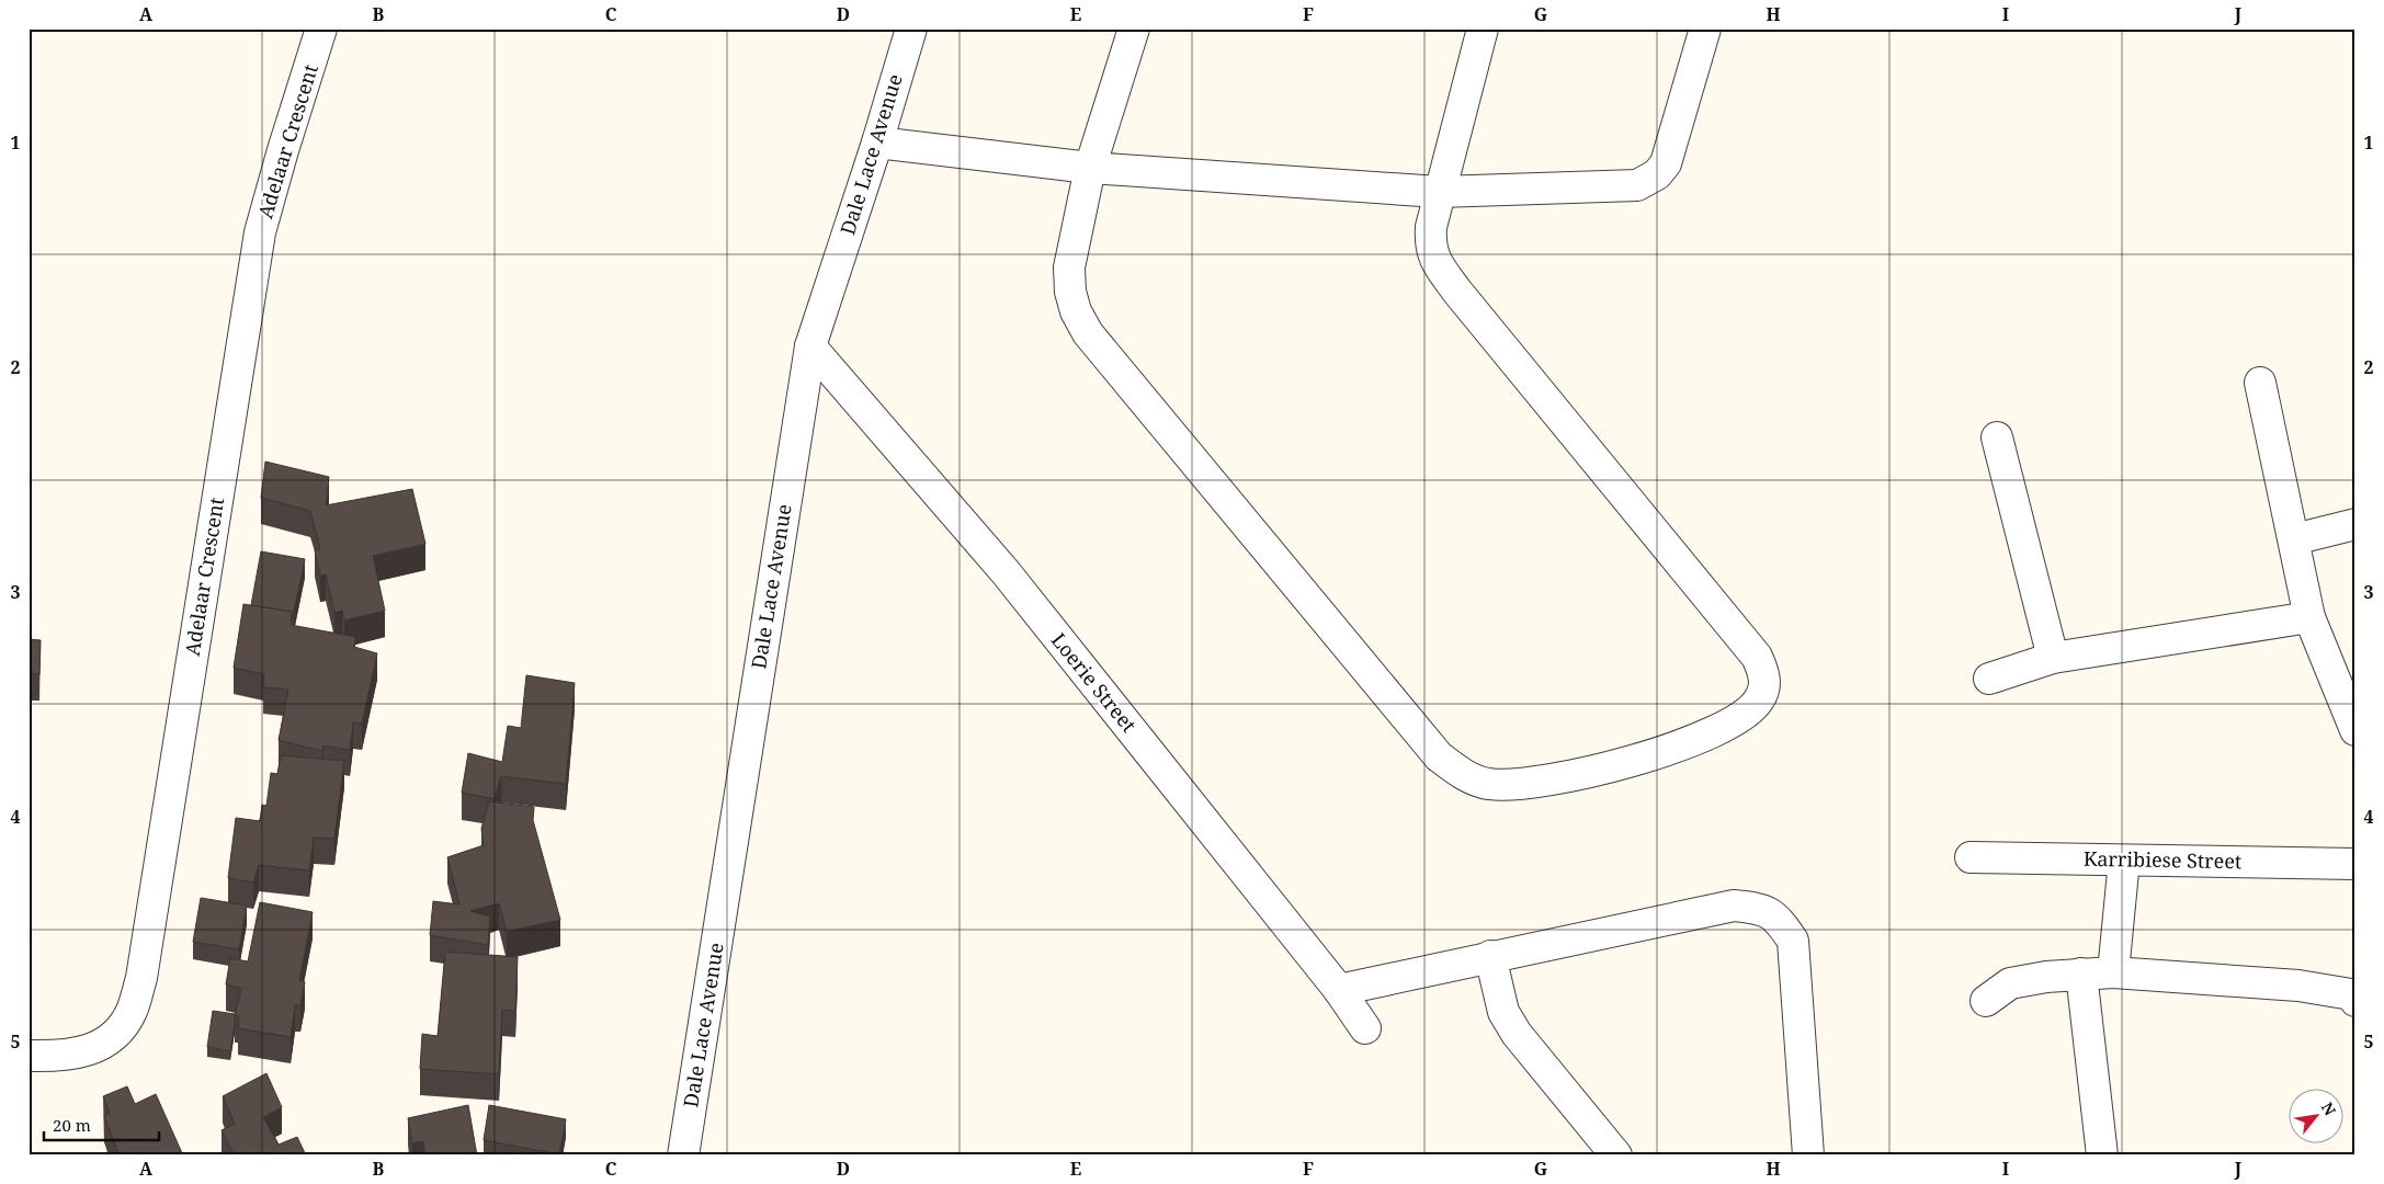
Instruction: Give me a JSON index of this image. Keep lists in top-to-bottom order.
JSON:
{
  "streets": {
    "street": [
      "Adelaar Crescent",
      "Dale Lace Avenue",
      "Loerie Street",
      "Karribiese Street"
    ]
  },
  "crossings": [
    ["Dale Lace Avenue", "Loerie Street"]
  ],
  "scale_bar": "20 m",
  "north": "top right",
  "grid": {
    "columns": [
      "A",
      "B",
      "C",
      "D",
      "E",
      "F",
      "G",
      "H",
      "I",
      "J"
    ],
    "rows": [
      "1",
      "2",
      "3",
      "4",
      "5"
    ]
  }
}
